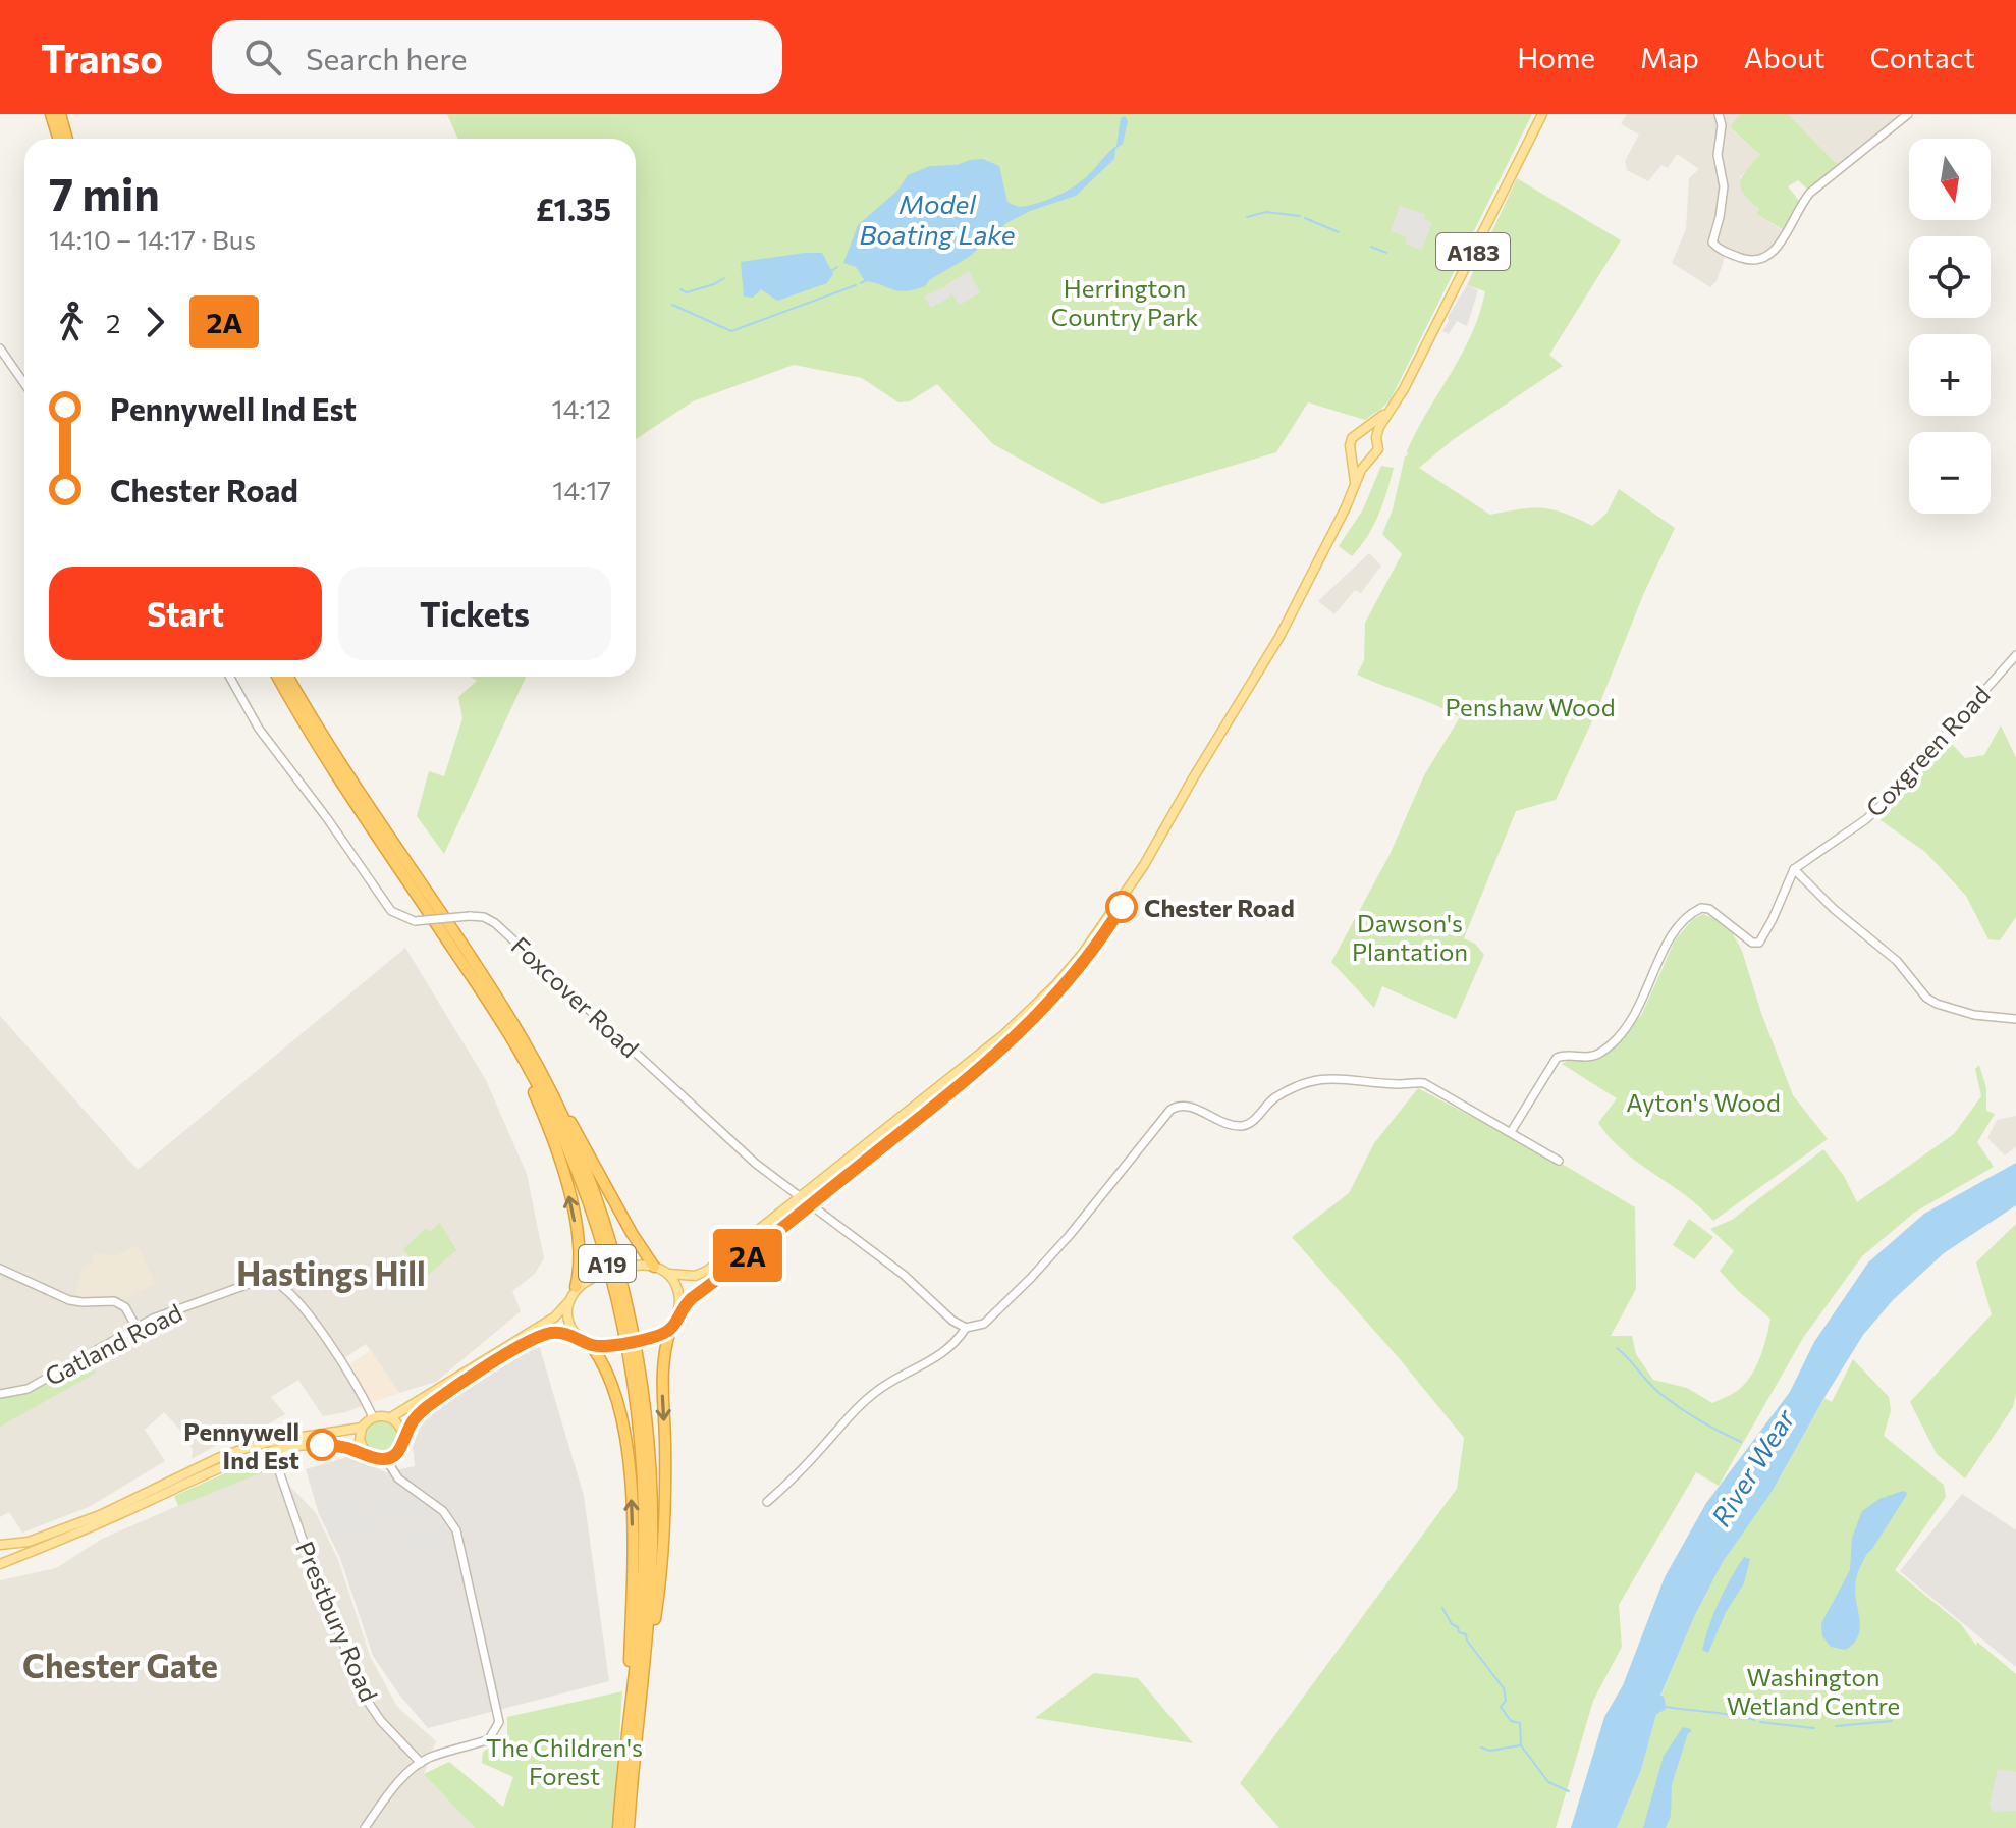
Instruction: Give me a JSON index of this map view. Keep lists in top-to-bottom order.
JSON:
{
  "streets": {
    "highway": ["A19"],
    "main road": ["A183"],
    "street": [
      "Coxgreen Road",
      "Foxcover Road",
      "Gatland Road",
      "Prestbury Road"
    ]
  },
  "districts": ["Hastings Hill", "Chester Gate"],
  "water": ["Model Boating Lake", "River Wear"],
  "parks": [
    "Herrington Country Park",
    "Penshaw Wood",
    "Dawson's Plantation",
    "Ayton's Wood",
    "Washington Wetland Centre",
    "The Children's Forest"
  ],
  "places": ["Chester Road", "Pennywell Ind Est"],
  "lines": ["bus line 2A"],
  "north": "bottom",
  "page": {
    "header": "Transo",
    "search": "Search here",
    "nav": [
      "Home",
      "Map",
      "About",
      "Contact"
    ],
    "on_map": "2A",
    "map_buttons": ["+", "−"],
    "heading": ["7 min", "14:10 – 14:17 · Bus", "£1.35"],
    "legs": ["2", "2A"],
    "list": [
      {
        "name": "Pennywell Ind Est",
        "value": "14:12"
      },
      {
        "name": "Chester Road",
        "value": "14:17"
      }
    ],
    "buttons": ["Start", "Tickets"]
  }
}
